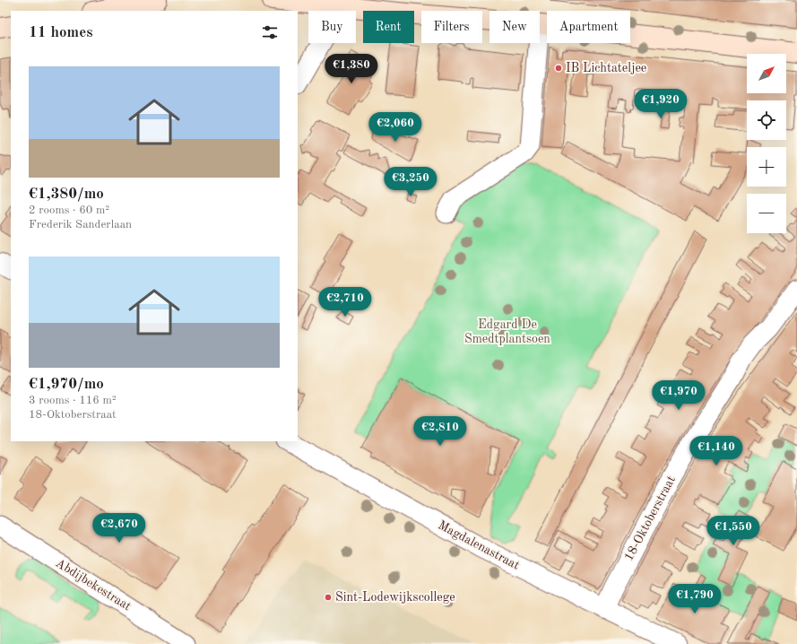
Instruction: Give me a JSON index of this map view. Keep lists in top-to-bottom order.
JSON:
{
  "streets": {
    "street": ["18-Oktoberstraat", "Magdalenastraat", "Abdijbekestraat"]
  },
  "crossings": [
    ["18-Oktoberstraat", "Magdalenastraat"]
  ],
  "parks": ["Edgard De Smedtplantsoen"],
  "places": ["IB Lichtateljee", "Sint-Lodewijkscollege"],
  "north": "top right",
  "page": {
    "chip": [
      "Buy",
      "Rent",
      "Filters",
      "New",
      "Apartment"
    ],
    "heading": "11 homes",
    "map_buttons": ["+", "−"],
    "price": [
      "€1,380",
      "€1,920",
      "€2,060",
      "€3,250",
      "€2,710",
      "€1,970",
      "€2,810",
      "€1,140",
      "€2,670",
      "€1,550",
      "€1,790"
    ],
    "list": [
      {
        "name": "€1,380/mo",
        "note": "2 rooms · 60 m² · Frederik Sanderlaan"
      },
      {
        "name": "€1,970/mo",
        "note": "3 rooms · 116 m² · 18-Oktoberstraat"
      }
    ]
  }
}
